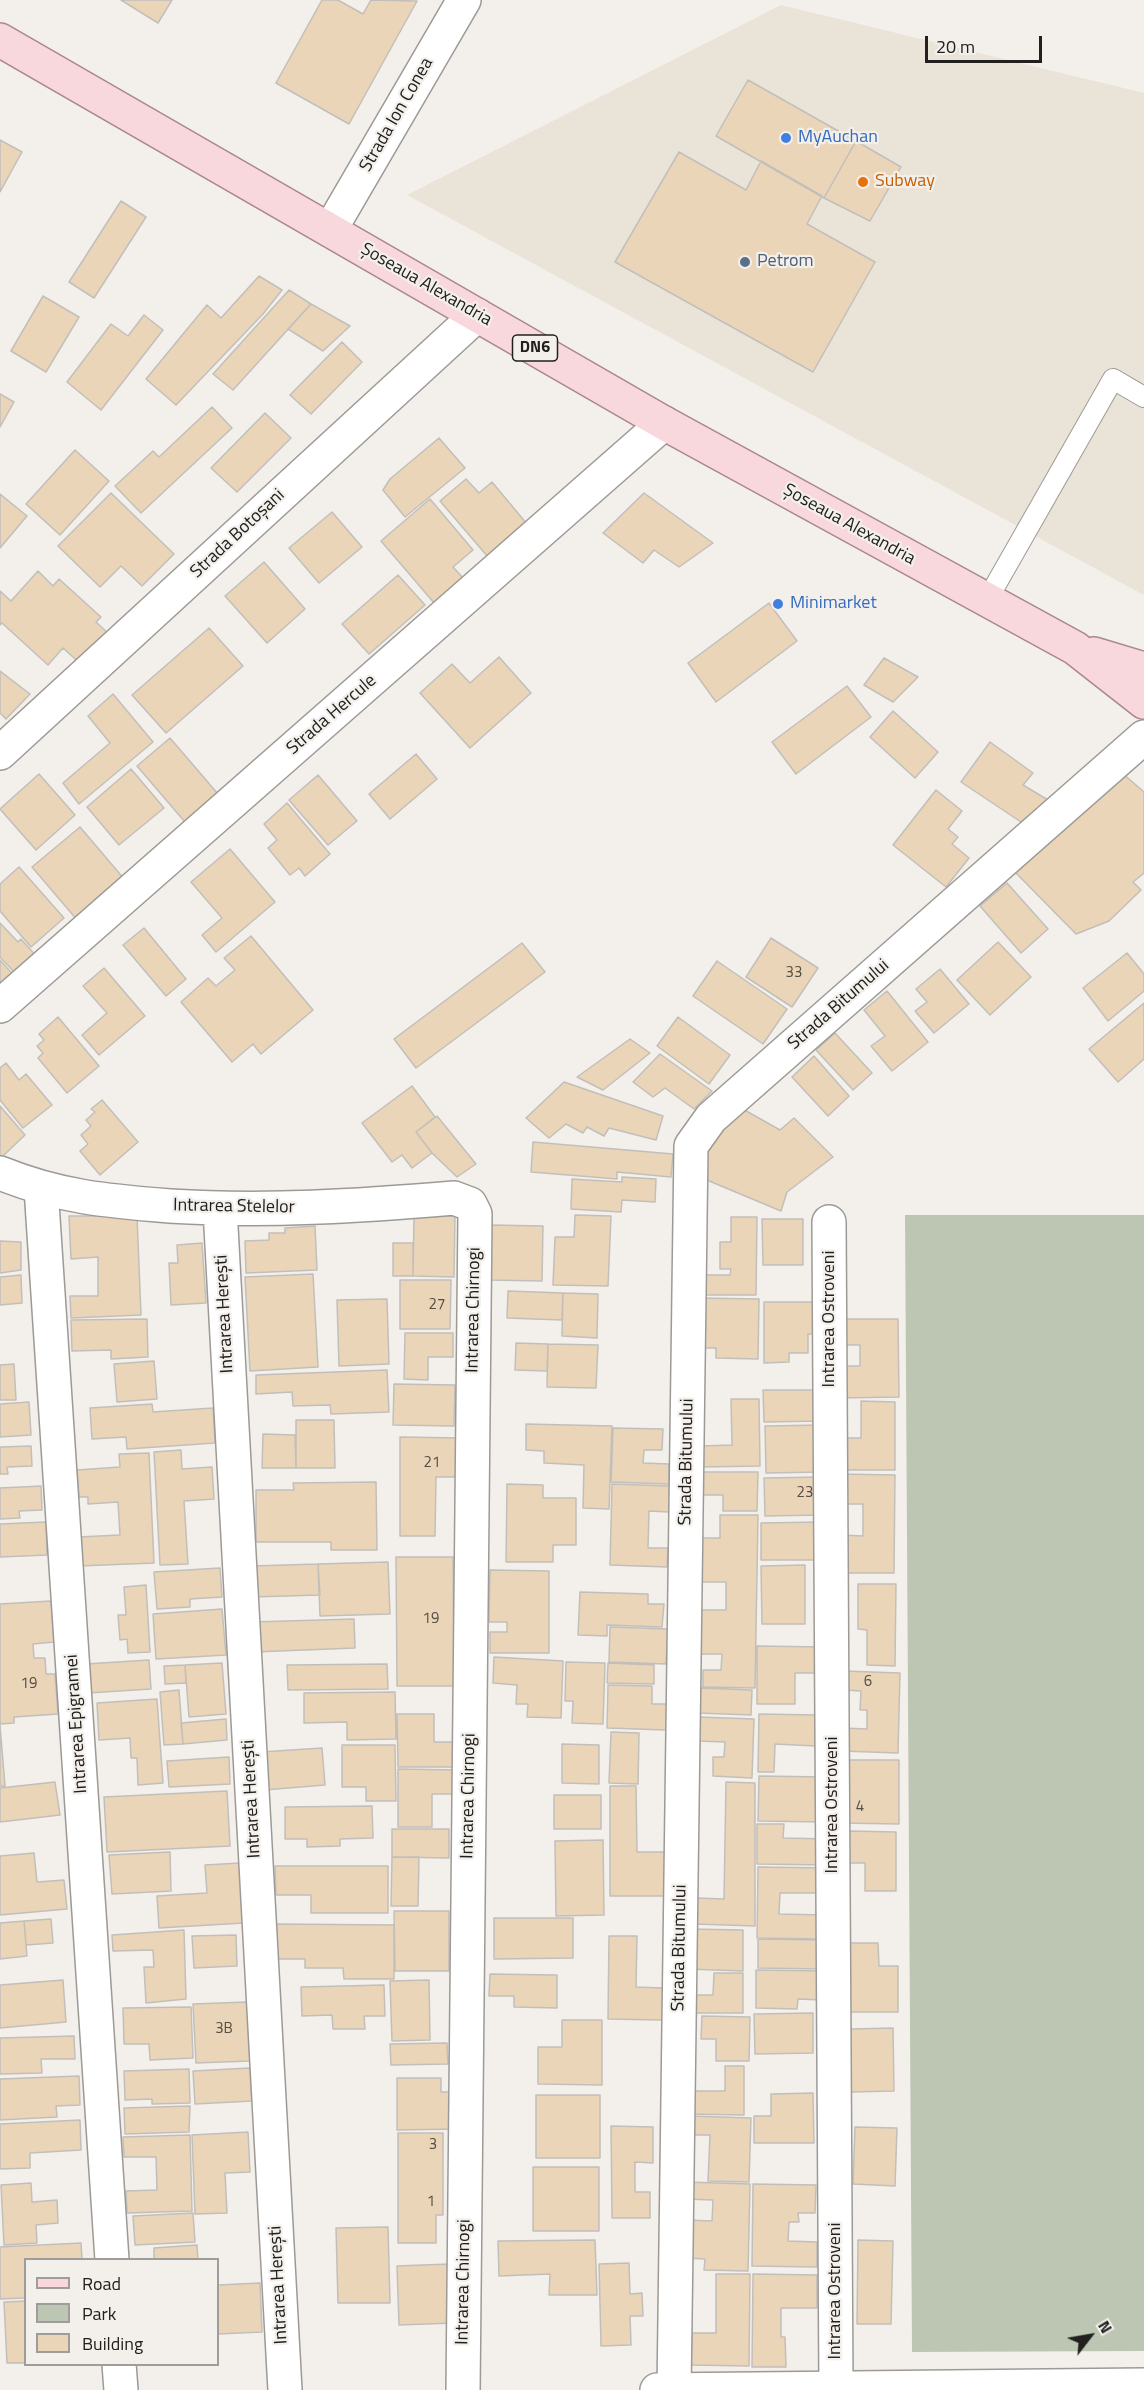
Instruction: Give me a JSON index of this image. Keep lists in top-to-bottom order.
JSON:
{
  "streets": {
    "main road": ["Șoseaua Alexandria", "DN6"],
    "street": [
      "Strada Ion Conea",
      "Strada Botoșani",
      "Strada Hercule",
      "Strada Bitumului",
      "Intrarea Stelelor",
      "Intrarea Chirnogi",
      "Intrarea Herești",
      "Intrarea Ostroveni",
      "Intrarea Epigramei"
    ]
  },
  "crossings": [
    ["Strada Ion Conea", "Șoseaua Alexandria"],
    ["Șoseaua Alexandria", "Strada Botoșani"],
    ["Șoseaua Alexandria", "Strada Hercule"],
    ["Intrarea Stelelor", "Intrarea Chirnogi"],
    ["Intrarea Stelelor", "Intrarea Herești"],
    ["Intrarea Stelelor", "Intrarea Epigramei"]
  ],
  "places": [
    "MyAuchan",
    "Subway",
    "Petrom",
    "Minimarket"
  ],
  "house_numbers": [
    "33",
    "27",
    "21",
    "23",
    "19",
    "6",
    "19",
    "4",
    "3B",
    "3",
    "1"
  ],
  "legend": ["Road", "Park", "Building"],
  "scale_bar": "20 m",
  "north": "top right"
}
